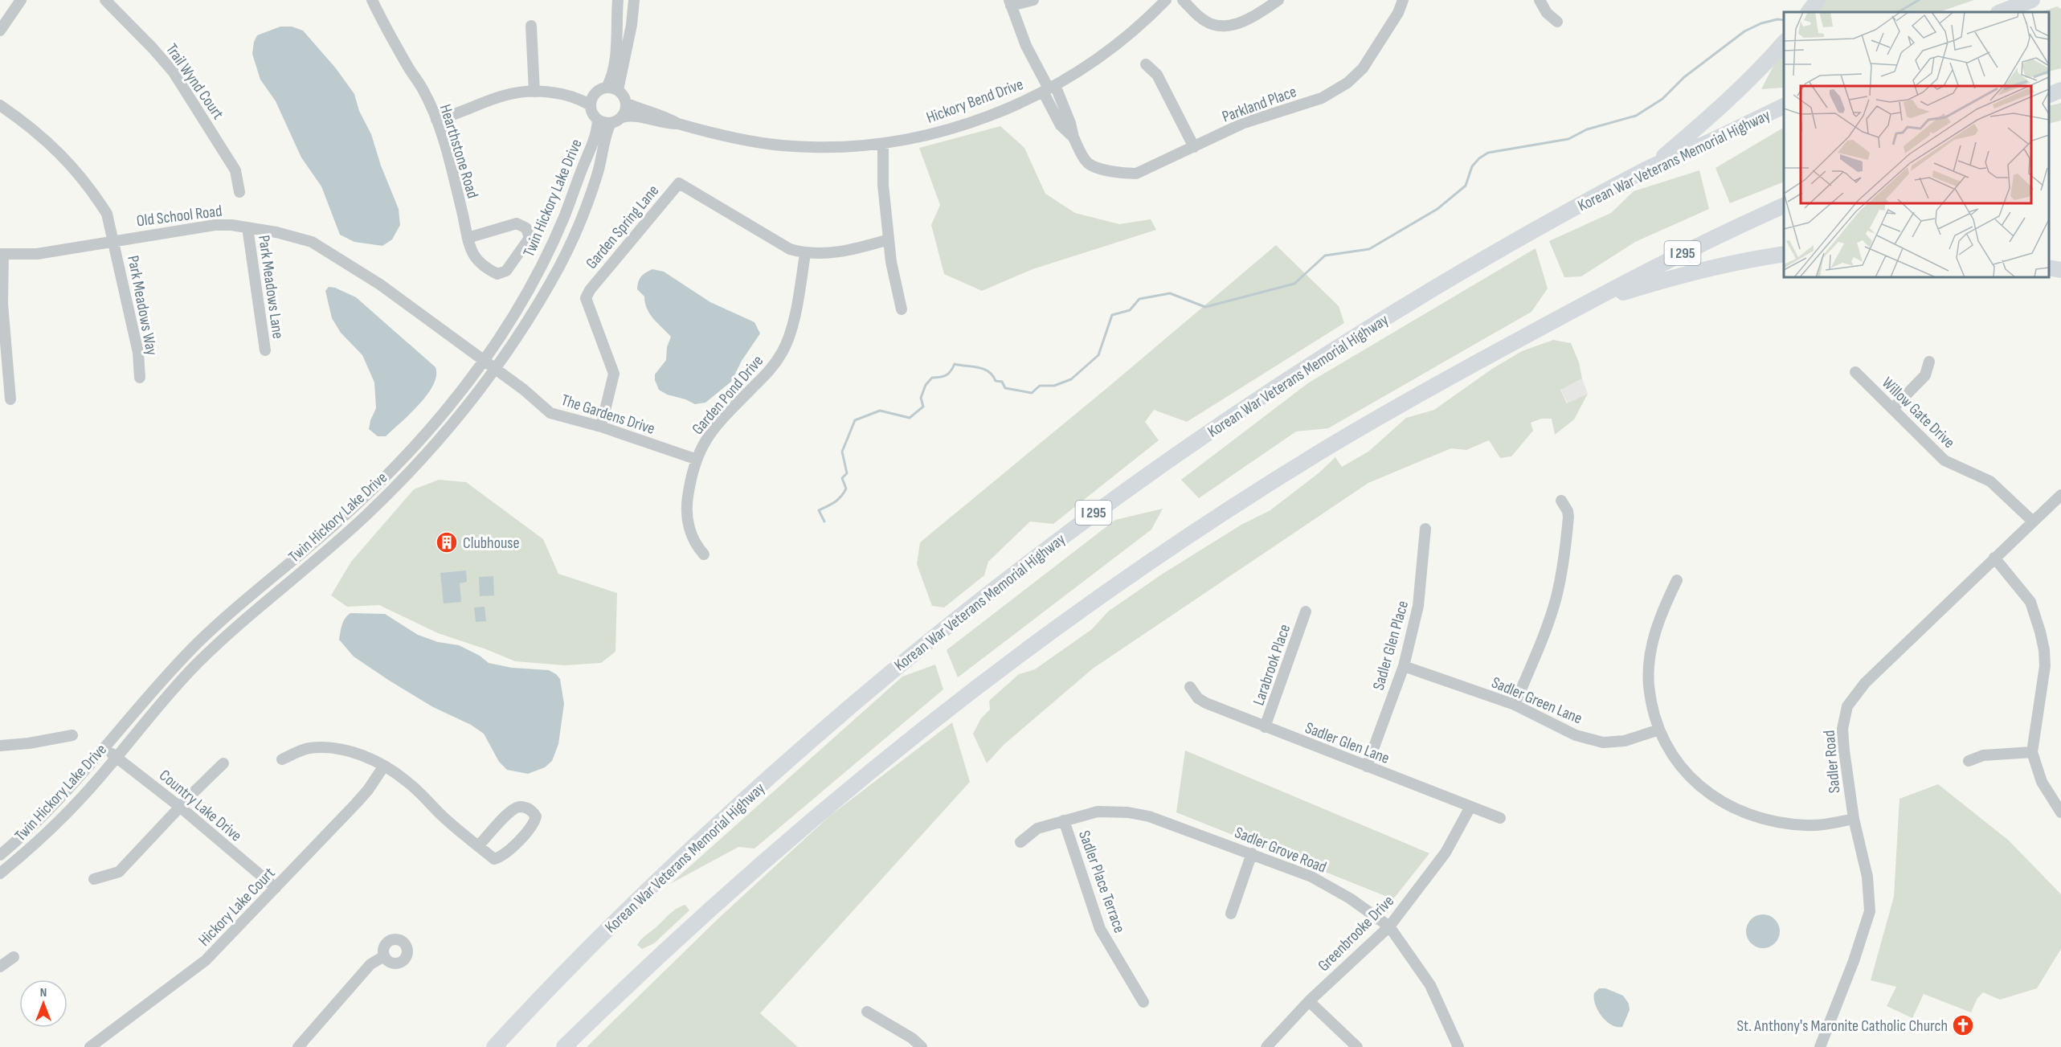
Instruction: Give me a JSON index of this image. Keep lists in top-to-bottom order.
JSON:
{
  "streets": {
    "highway": ["Korean War Veterans Memorial Highway", "I 295"],
    "street": [
      "Trail Wynd Court",
      "Hickory Bend Drive",
      "Parkland Place",
      "Hearthstone Road",
      "Twin Hickory Lake Drive",
      "Old School Road",
      "Garden Spring Lane",
      "Park Meadows Lane",
      "Park Meadows Way",
      "Garden Pond Drive",
      "Willow Gate Drive",
      "The Gardens Drive",
      "Sadler Glen Place",
      "Larabrook Place",
      "Sadler Green Lane",
      "Sadler Glen Lane",
      "Sadler Road",
      "Country Lake Drive",
      "Sadler Grove Road",
      "Sadler Place Terrace",
      "Hickory Lake Court",
      "Greenbrooke Drive"
    ]
  },
  "crossings": [
    ["Hickory Bend Drive", "Parkland Place"],
    ["Hickory Bend Drive", "Twin Hickory Lake Drive"],
    ["Twin Hickory Lake Drive", "Old School Road"],
    ["Twin Hickory Lake Drive", "The Gardens Drive"],
    ["Twin Hickory Lake Drive", "Country Lake Drive"],
    ["Old School Road", "Park Meadows Lane"],
    ["Old School Road", "Park Meadows Way"],
    ["Old School Road", "The Gardens Drive"],
    ["Garden Spring Lane", "Garden Pond Drive"],
    ["Garden Spring Lane", "The Gardens Drive"],
    ["Garden Pond Drive", "The Gardens Drive"],
    ["Willow Gate Drive", "Sadler Road"],
    ["Sadler Glen Place", "Sadler Green Lane"],
    ["Sadler Glen Place", "Sadler Glen Lane"],
    ["Larabrook Place", "Sadler Glen Lane"],
    ["Sadler Glen Lane", "Greenbrooke Drive"],
    ["Country Lake Drive", "Hickory Lake Court"],
    ["Sadler Grove Road", "Sadler Place Terrace"],
    ["Sadler Grove Road", "Greenbrooke Drive"]
  ],
  "places": {
    "building": ["Clubhouse"],
    "church": ["St. Anthony's Maronite Catholic Church"]
  },
  "north": "top"
}
